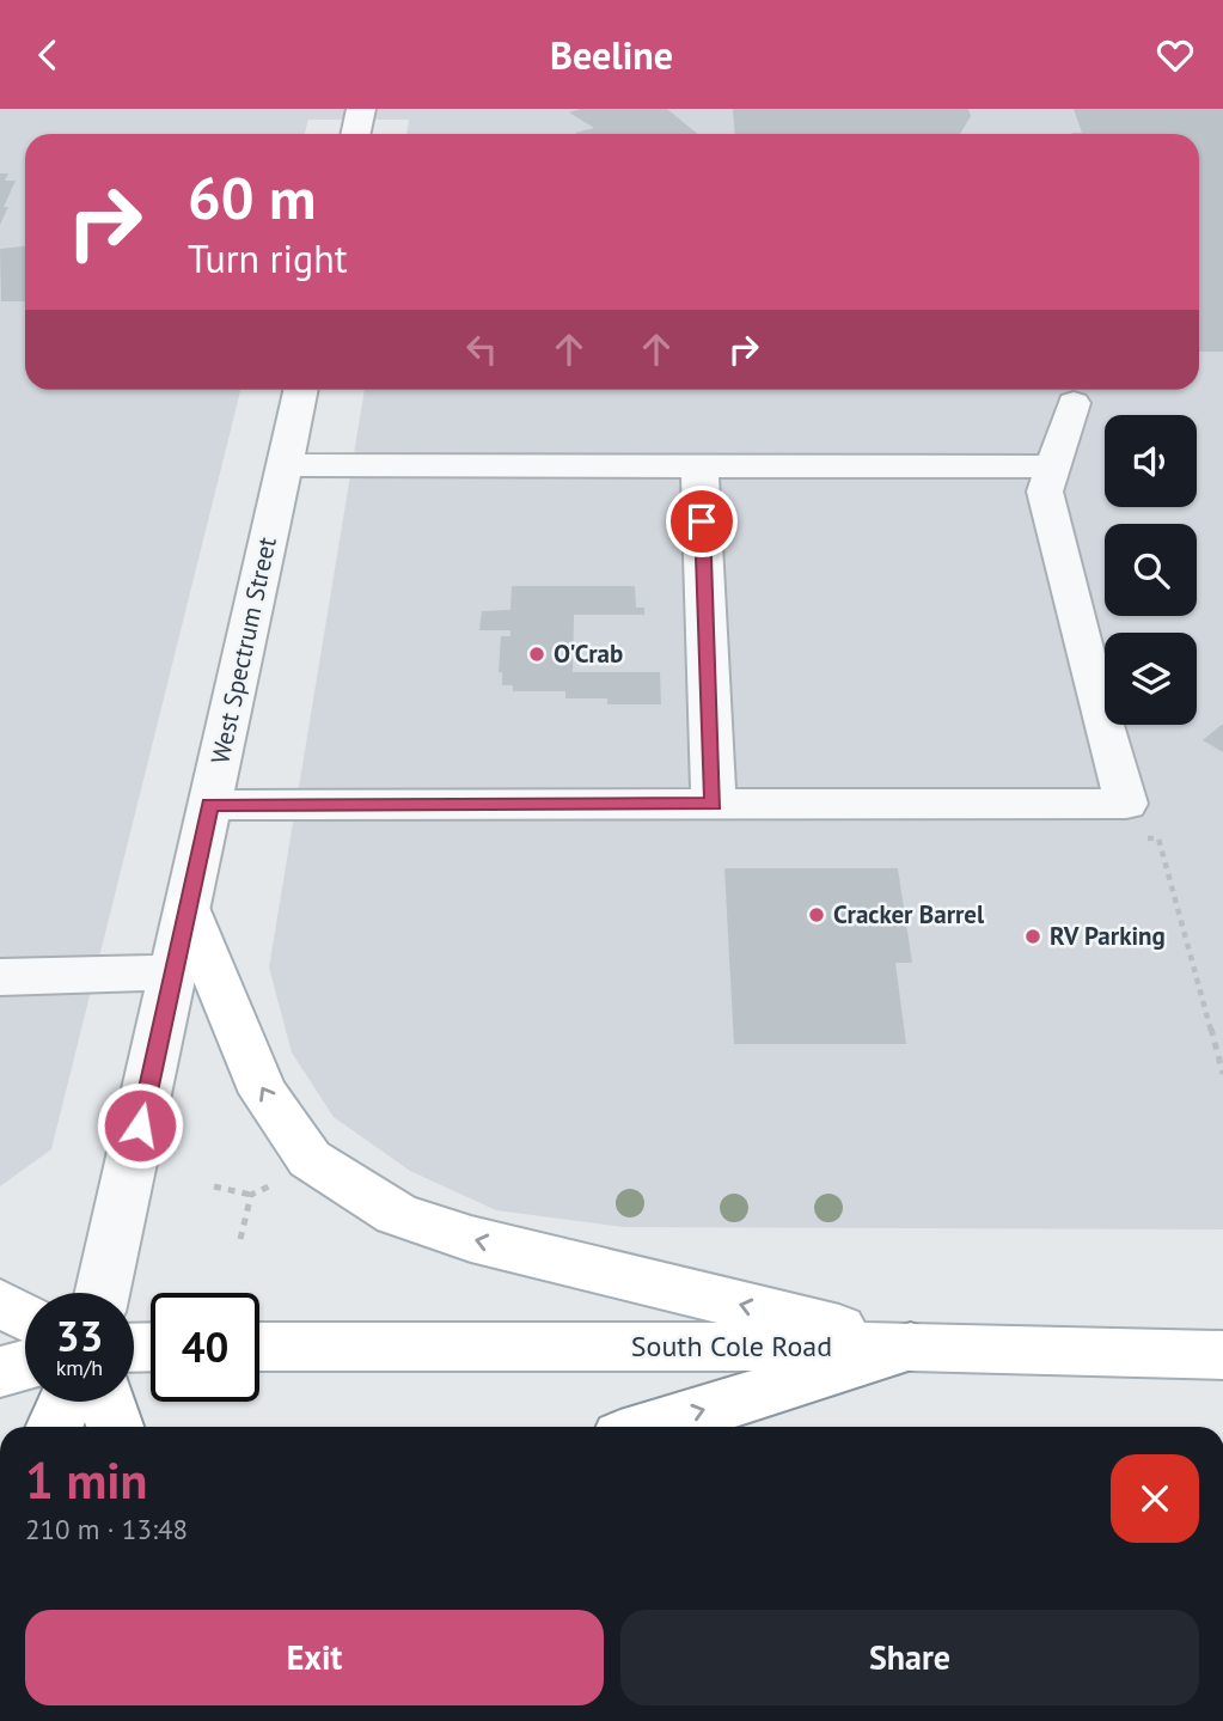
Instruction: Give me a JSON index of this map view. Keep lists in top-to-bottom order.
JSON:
{
  "streets": {
    "main road": ["South Cole Road"],
    "street": ["West Spectrum Street"]
  },
  "places": ["O'Crab", "Cracker Barrel", "RV Parking"],
  "page": {
    "header": "Beeline",
    "turn": ["60 m", "Turn right"],
    "speed": "33 km/h",
    "limit": "40",
    "heading": ["1 min", "210 m · 13:48"],
    "buttons": ["Exit", "Share"]
  }
}
